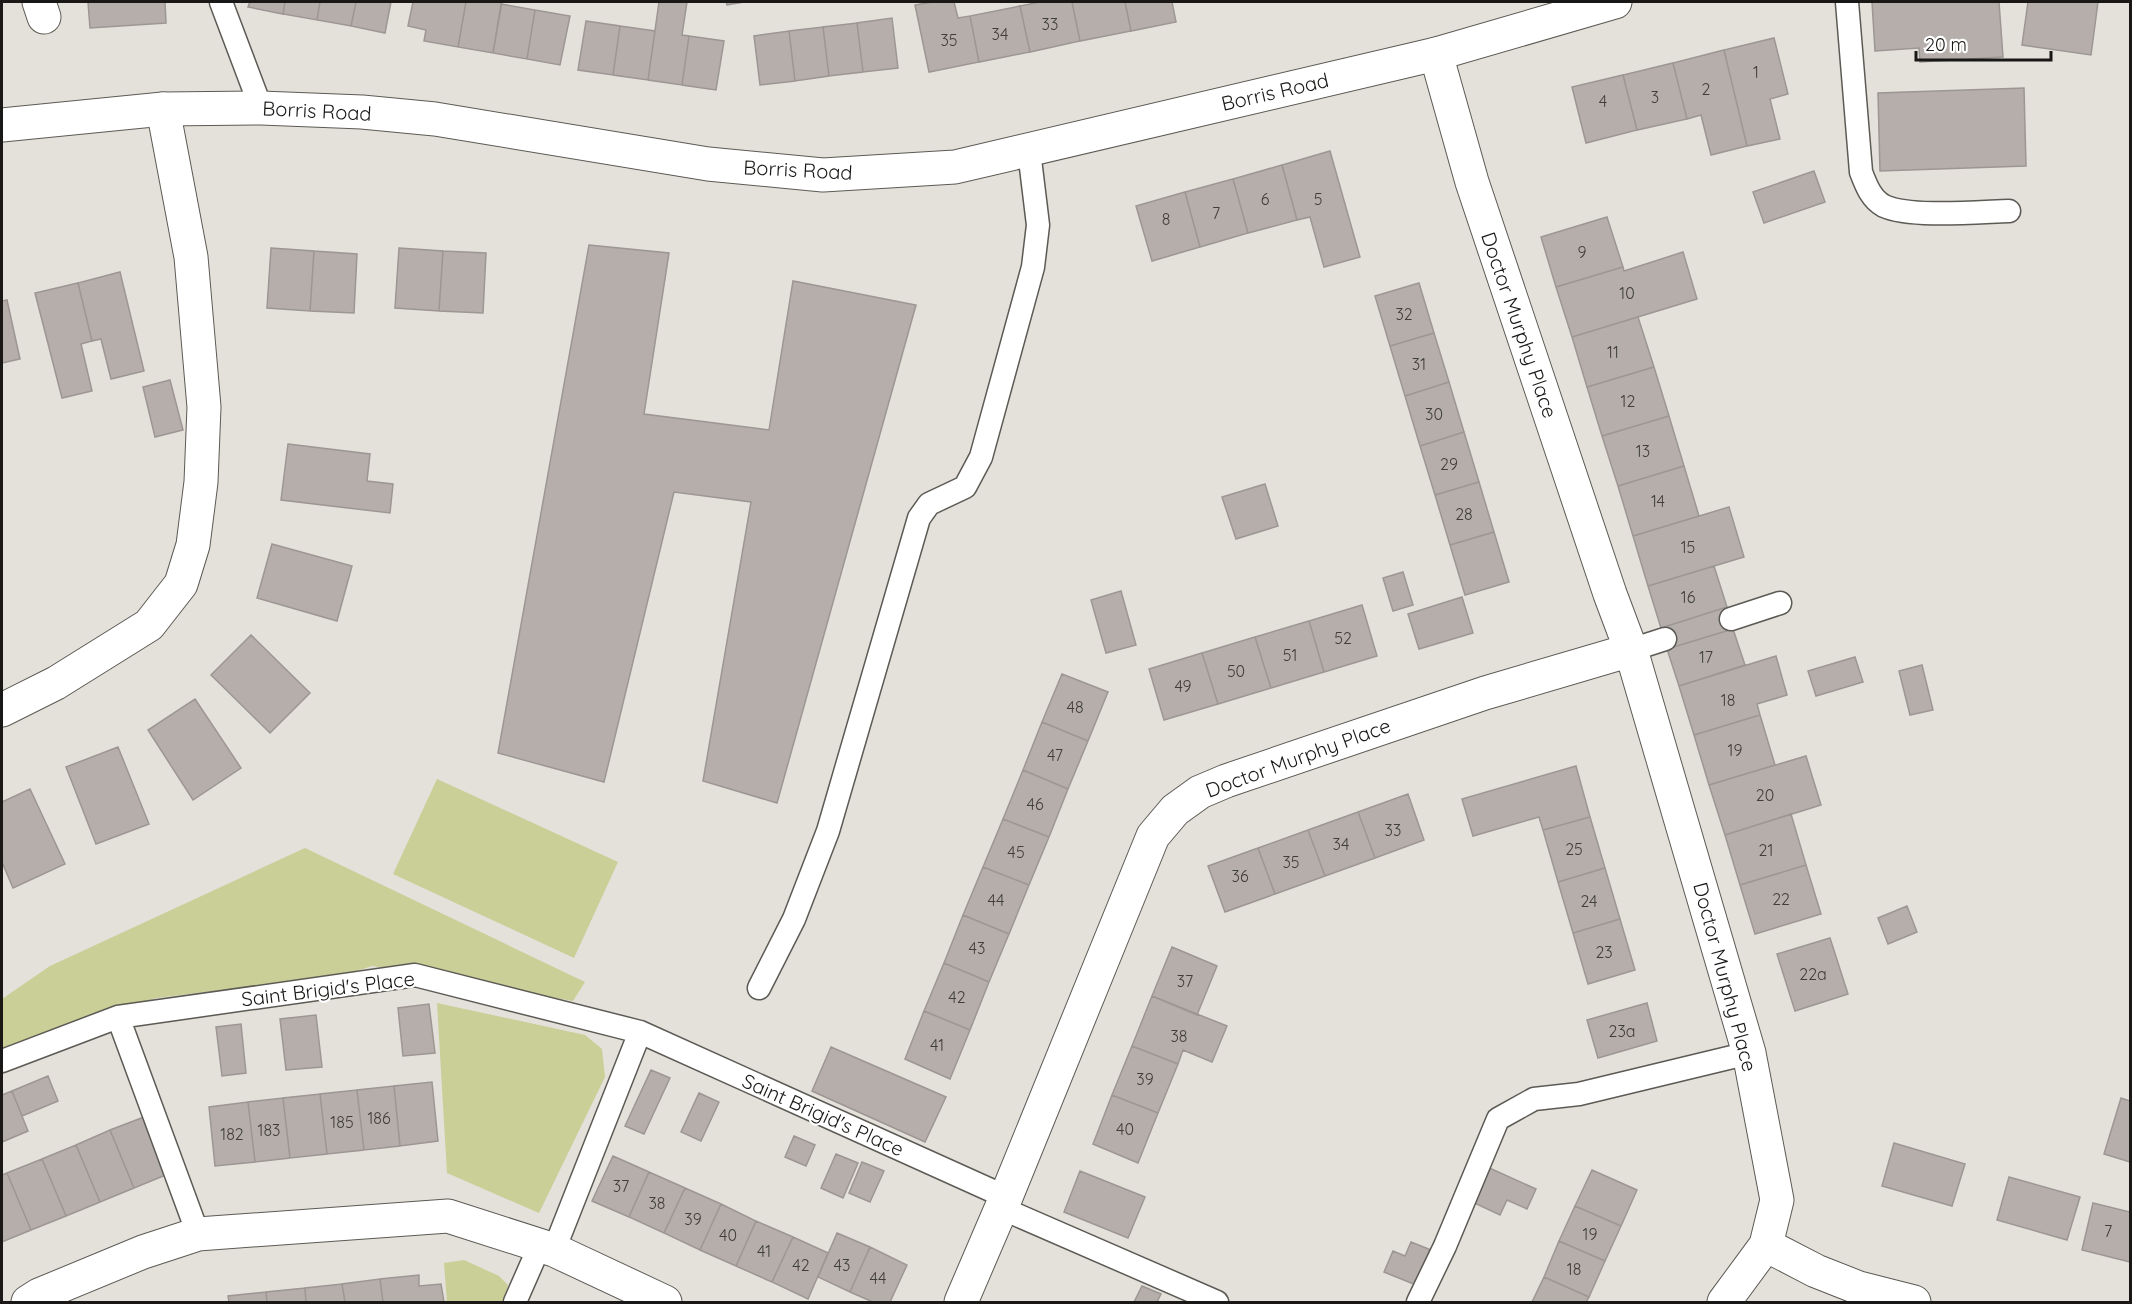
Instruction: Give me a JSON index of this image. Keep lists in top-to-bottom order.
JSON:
{
  "streets": {
    "street": ["Borris Road", "Doctor Murphy Place"],
    "lane": ["Saint Brigid's Place"]
  },
  "crossings": [
    ["Borris Road", "Doctor Murphy Place"],
    ["Doctor Murphy Place", "Saint Brigid's Place"]
  ],
  "house_numbers": [
    "33",
    "34",
    "35",
    "1",
    "2",
    "3",
    "4",
    "6",
    "5",
    "7",
    "8",
    "9",
    "10",
    "32",
    "11",
    "31",
    "12",
    "30",
    "13",
    "29",
    "14",
    "28",
    "15",
    "16",
    "52",
    "51",
    "17",
    "50",
    "49",
    "18",
    "48",
    "19",
    "47",
    "20",
    "46",
    "33",
    "34",
    "25",
    "21",
    "45",
    "35",
    "36",
    "22",
    "44",
    "24",
    "43",
    "23",
    "22a",
    "37",
    "42",
    "23a",
    "38",
    "41",
    "39",
    "186",
    "185",
    "40",
    "183",
    "182",
    "37",
    "38",
    "39",
    "7",
    "19",
    "40",
    "41",
    "42",
    "43",
    "18",
    "44"
  ],
  "scale_bar": "20 m"
}
